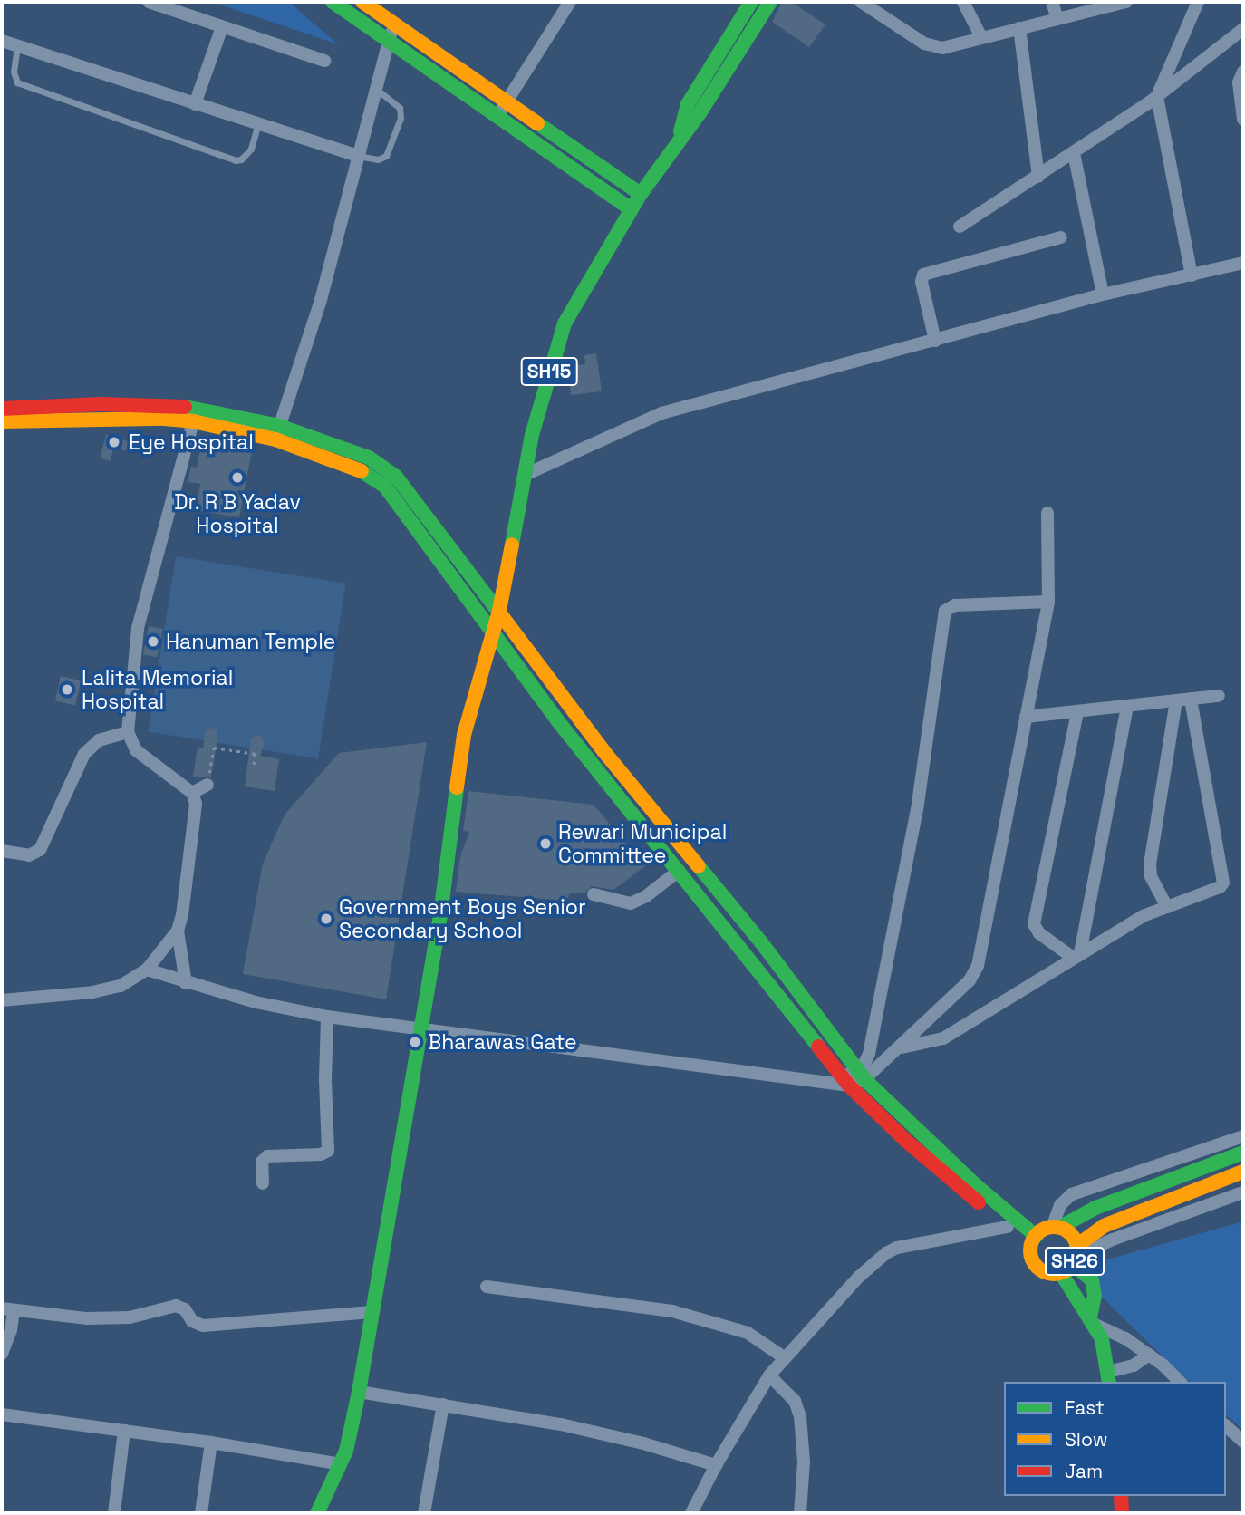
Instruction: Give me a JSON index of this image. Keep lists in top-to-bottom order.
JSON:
{
  "streets": {
    "main road": ["SH15", "SH26"]
  },
  "places": [
    "Eye Hospital",
    "Dr. R B Yadav Hospital",
    "Hanuman Temple",
    "Lalita Memorial Hospital",
    "Rewari Municipal Committee",
    "Government Boys Senior Secondary School",
    "Bharawas Gate"
  ],
  "legend": ["Fast", "Slow", "Jam"]
}
